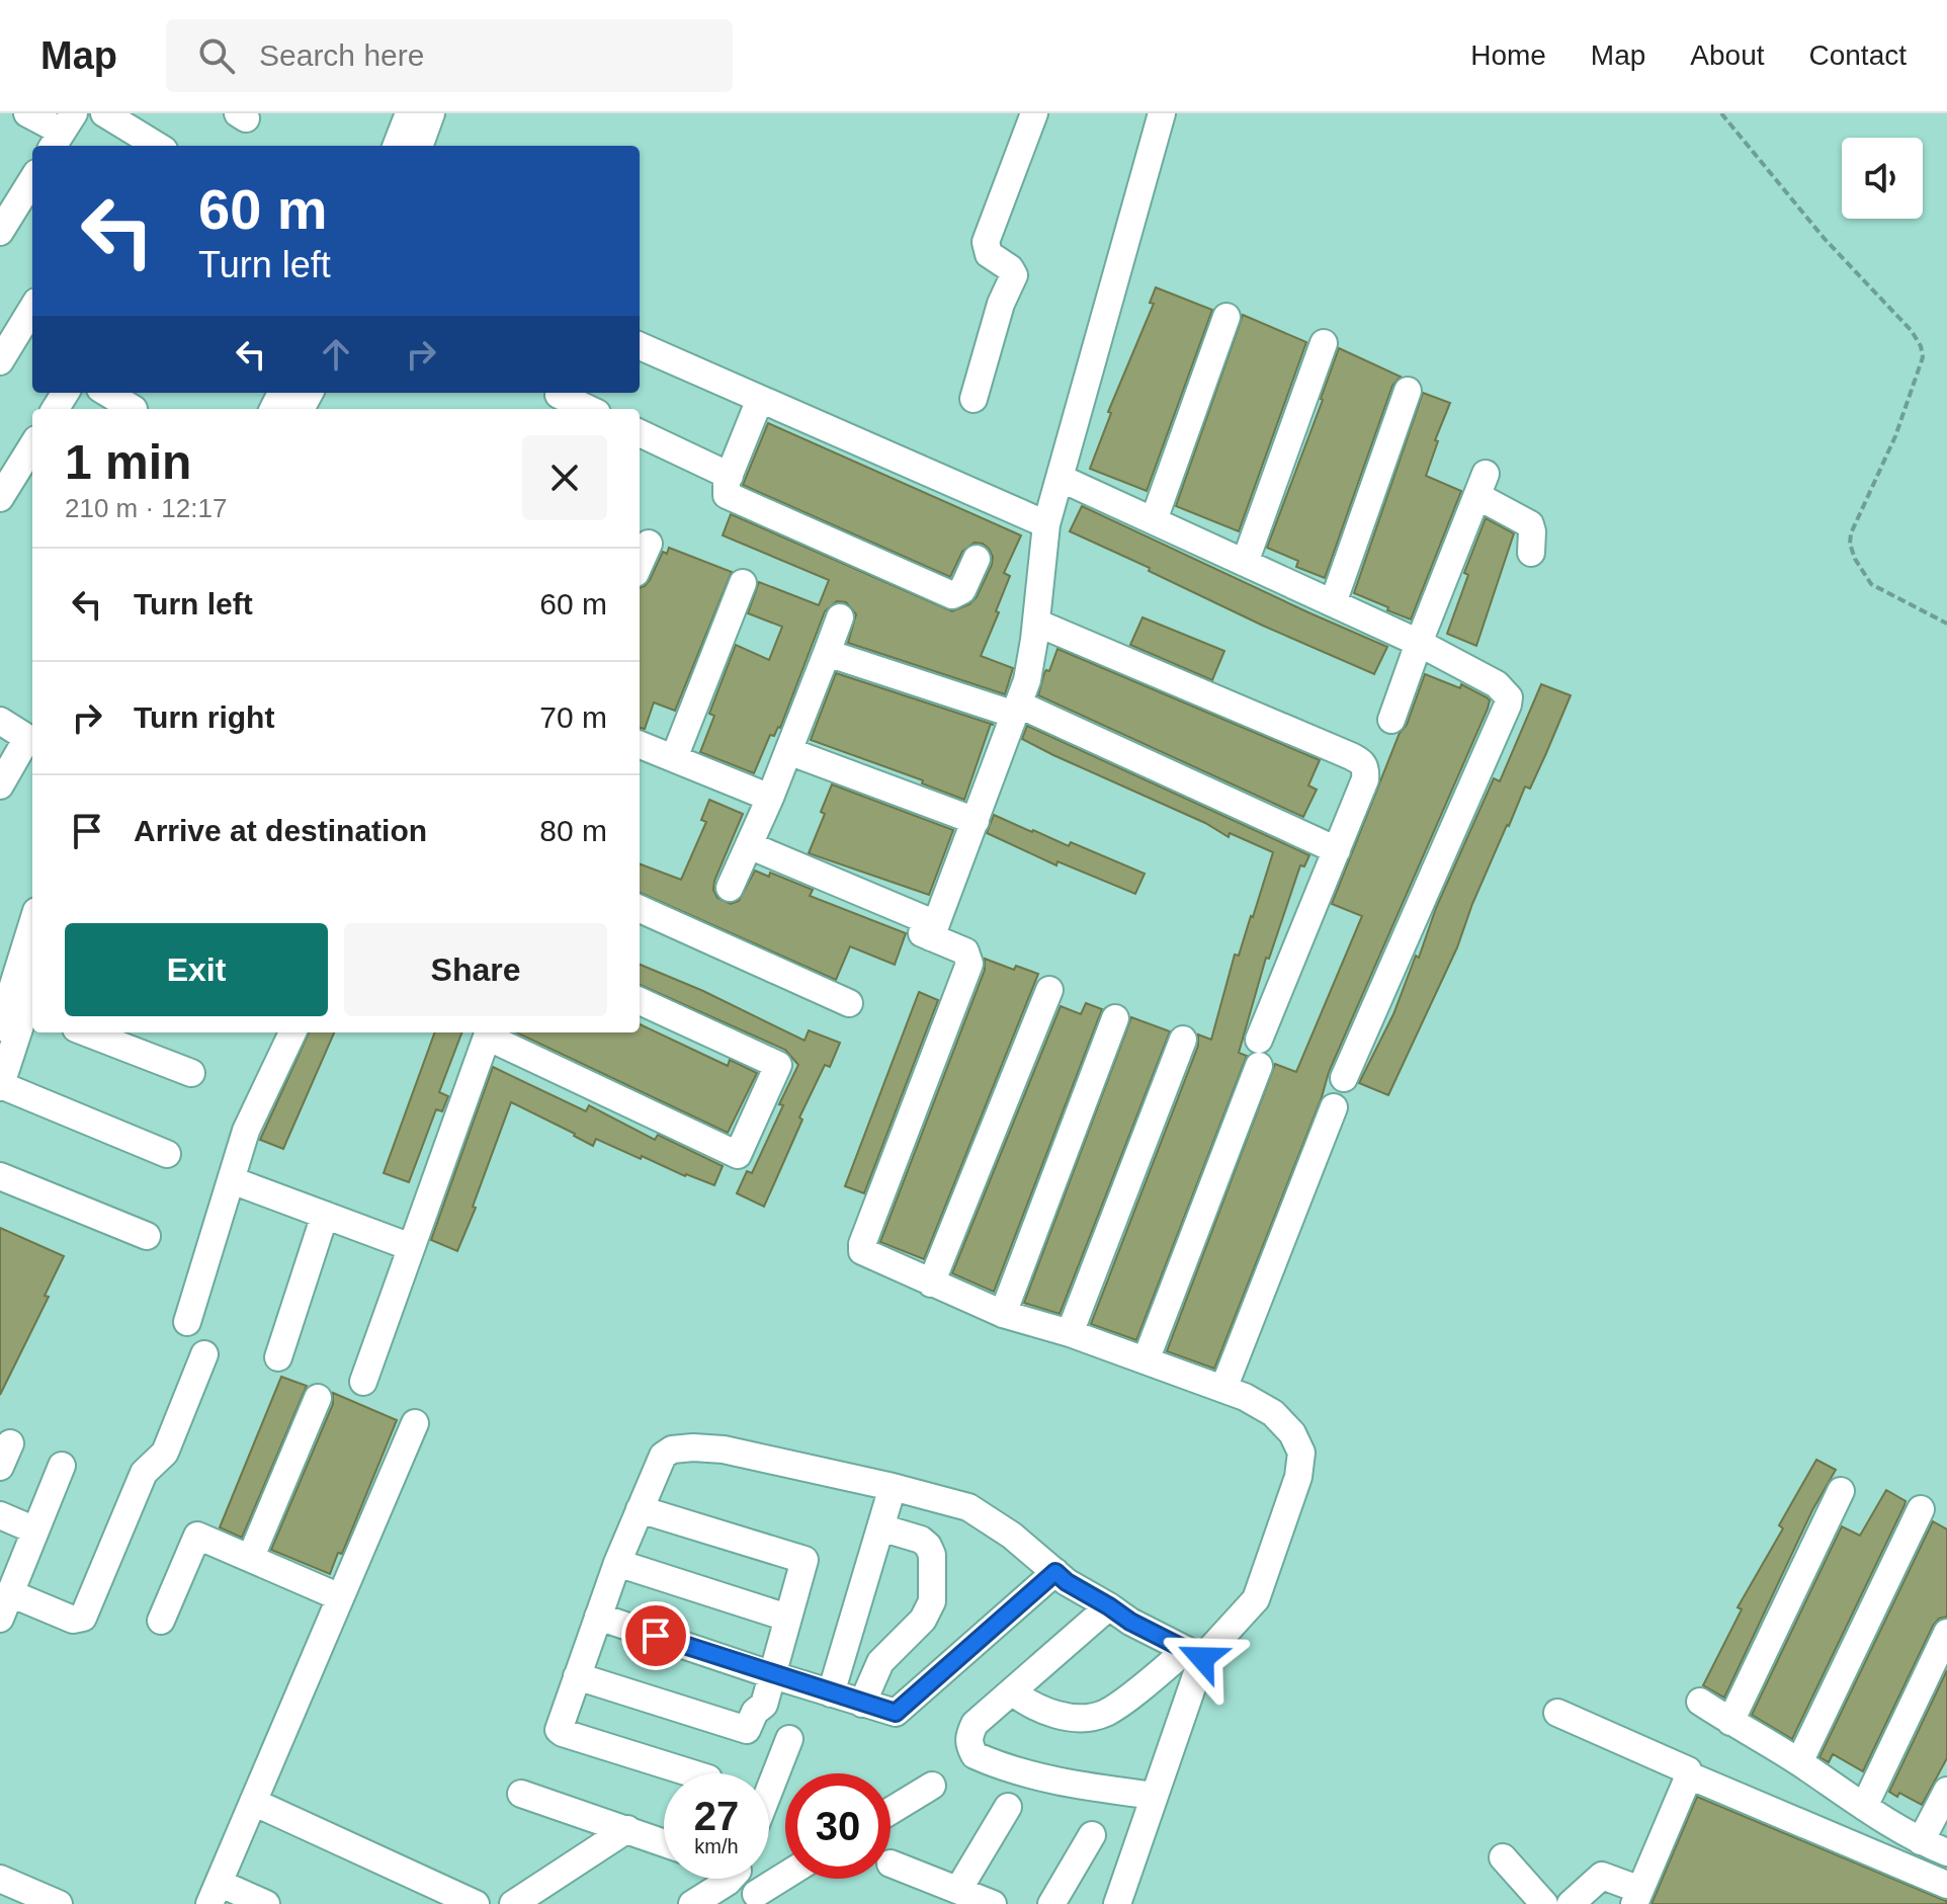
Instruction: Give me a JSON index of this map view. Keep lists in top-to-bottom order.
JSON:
{
  "page": {
    "header": "Map",
    "search": "Search here",
    "nav": [
      "Home",
      "Map",
      "About",
      "Contact"
    ],
    "turn": ["60 m", "Turn left"],
    "heading": ["1 min", "210 m · 12:17"],
    "list": [
      {
        "name": "Turn left",
        "value": "60 m"
      },
      {
        "name": "Turn right",
        "value": "70 m"
      },
      {
        "name": "Arrive at destination",
        "value": "80 m"
      }
    ],
    "buttons": ["Exit", "Share"],
    "speed": "27 km/h",
    "limit": "30"
  }
}
